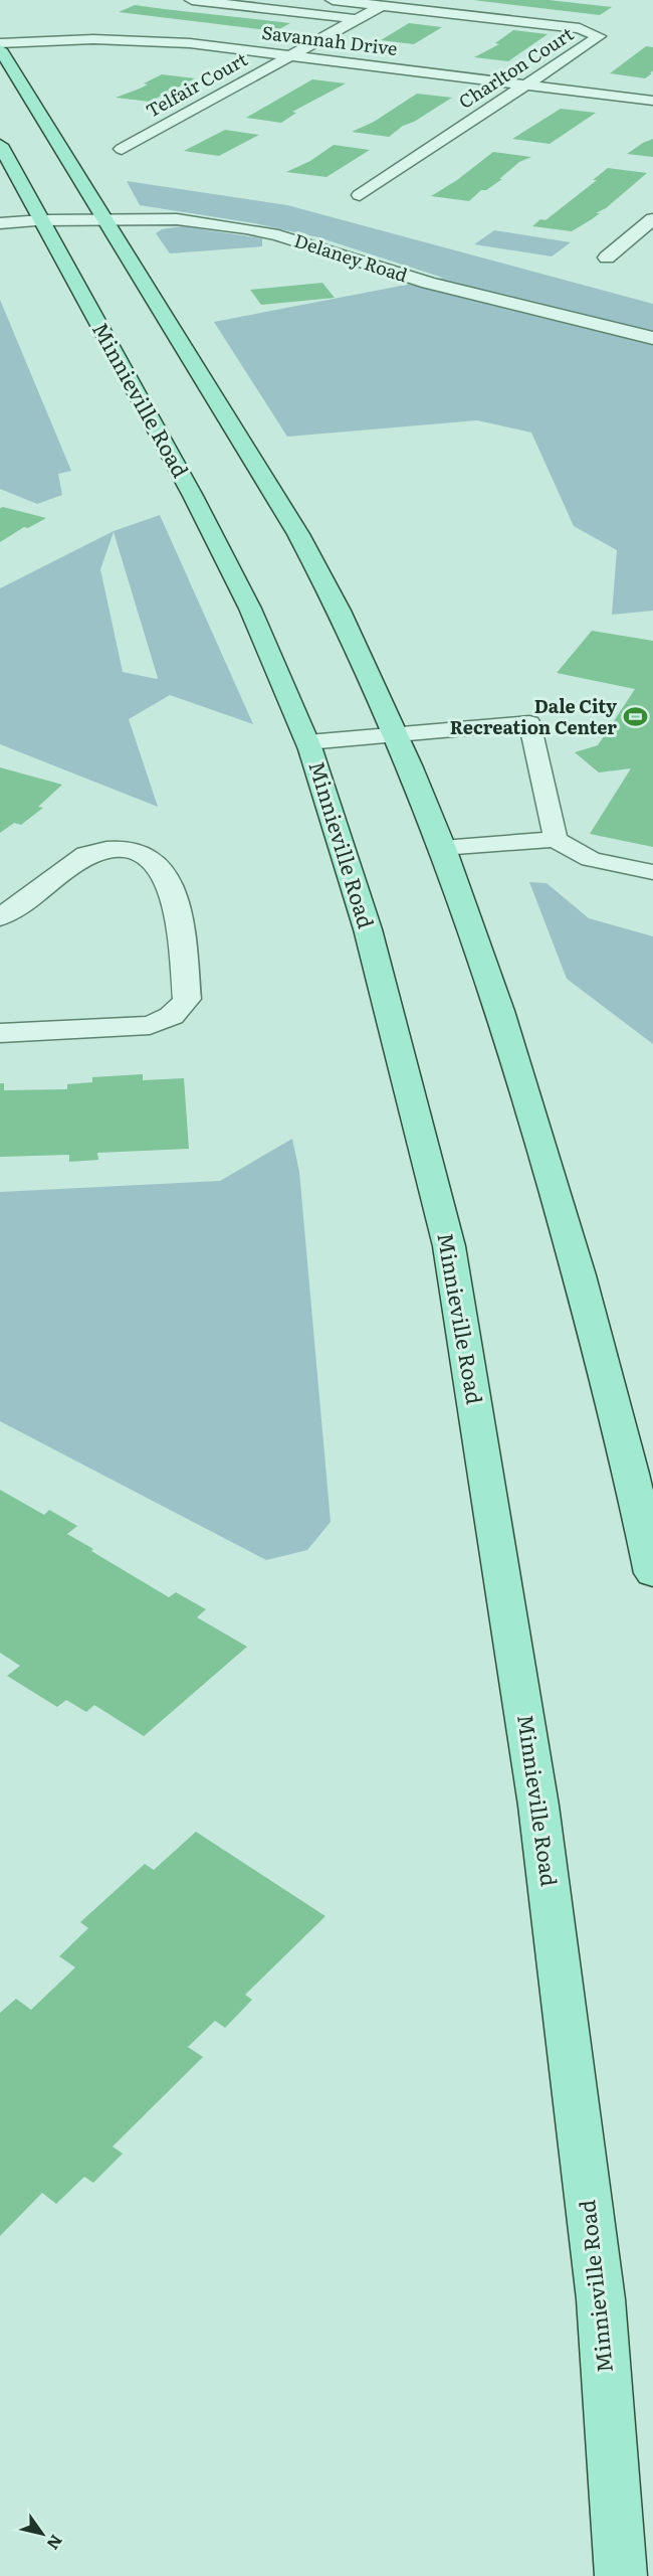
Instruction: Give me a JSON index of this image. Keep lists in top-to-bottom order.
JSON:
{
  "streets": {
    "main road": ["Minnieville Road"],
    "street": [
      "Savannah Drive",
      "Charlton Court",
      "Telfair Court",
      "Delaney Road"
    ]
  },
  "crossings": [
    ["Savannah Drive", "Charlton Court"],
    ["Savannah Drive", "Telfair Court"],
    ["Delaney Road", "Minnieville Road"]
  ],
  "places": {
    "sports": ["Dale City Recreation Center"]
  },
  "north": "bottom right"
}
